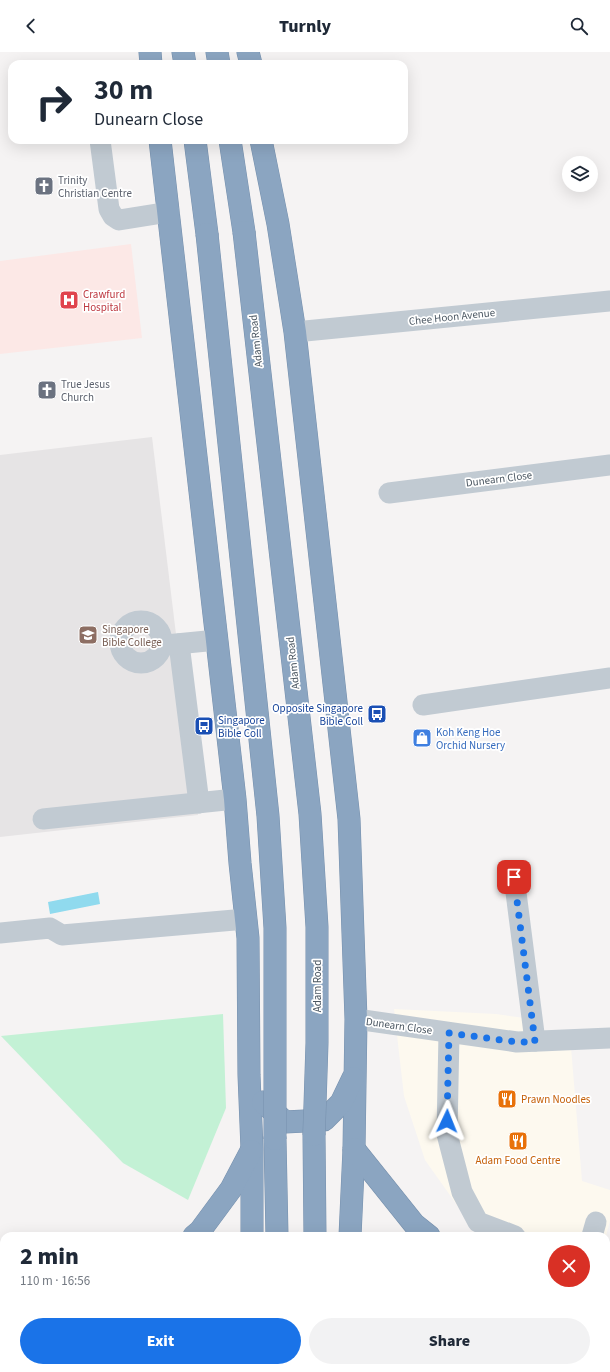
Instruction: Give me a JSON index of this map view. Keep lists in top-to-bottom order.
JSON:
{
  "streets": {
    "highway": ["Adam Road"],
    "street": ["Chee Hoon Avenue", "Dunearn Close"]
  },
  "places": {
    "church": ["Trinity Christian Centre", "True Jesus Church"],
    "hospital": ["Crawfurd Hospital"],
    "school or university": ["Singapore Bible College"],
    "bus stop": ["Opposite Singapore Bible Coll", "Singapore Bible Coll"],
    "shop": ["Koh Keng Hoe Orchid Nursery"],
    "restaurant": ["Prawn Noodles", "Adam Food Centre"]
  },
  "page": {
    "header": "Turnly",
    "turn": ["30 m", "Dunearn Close"],
    "heading": ["2 min", "110 m · 16:56"],
    "buttons": ["Exit", "Share"]
  }
}
